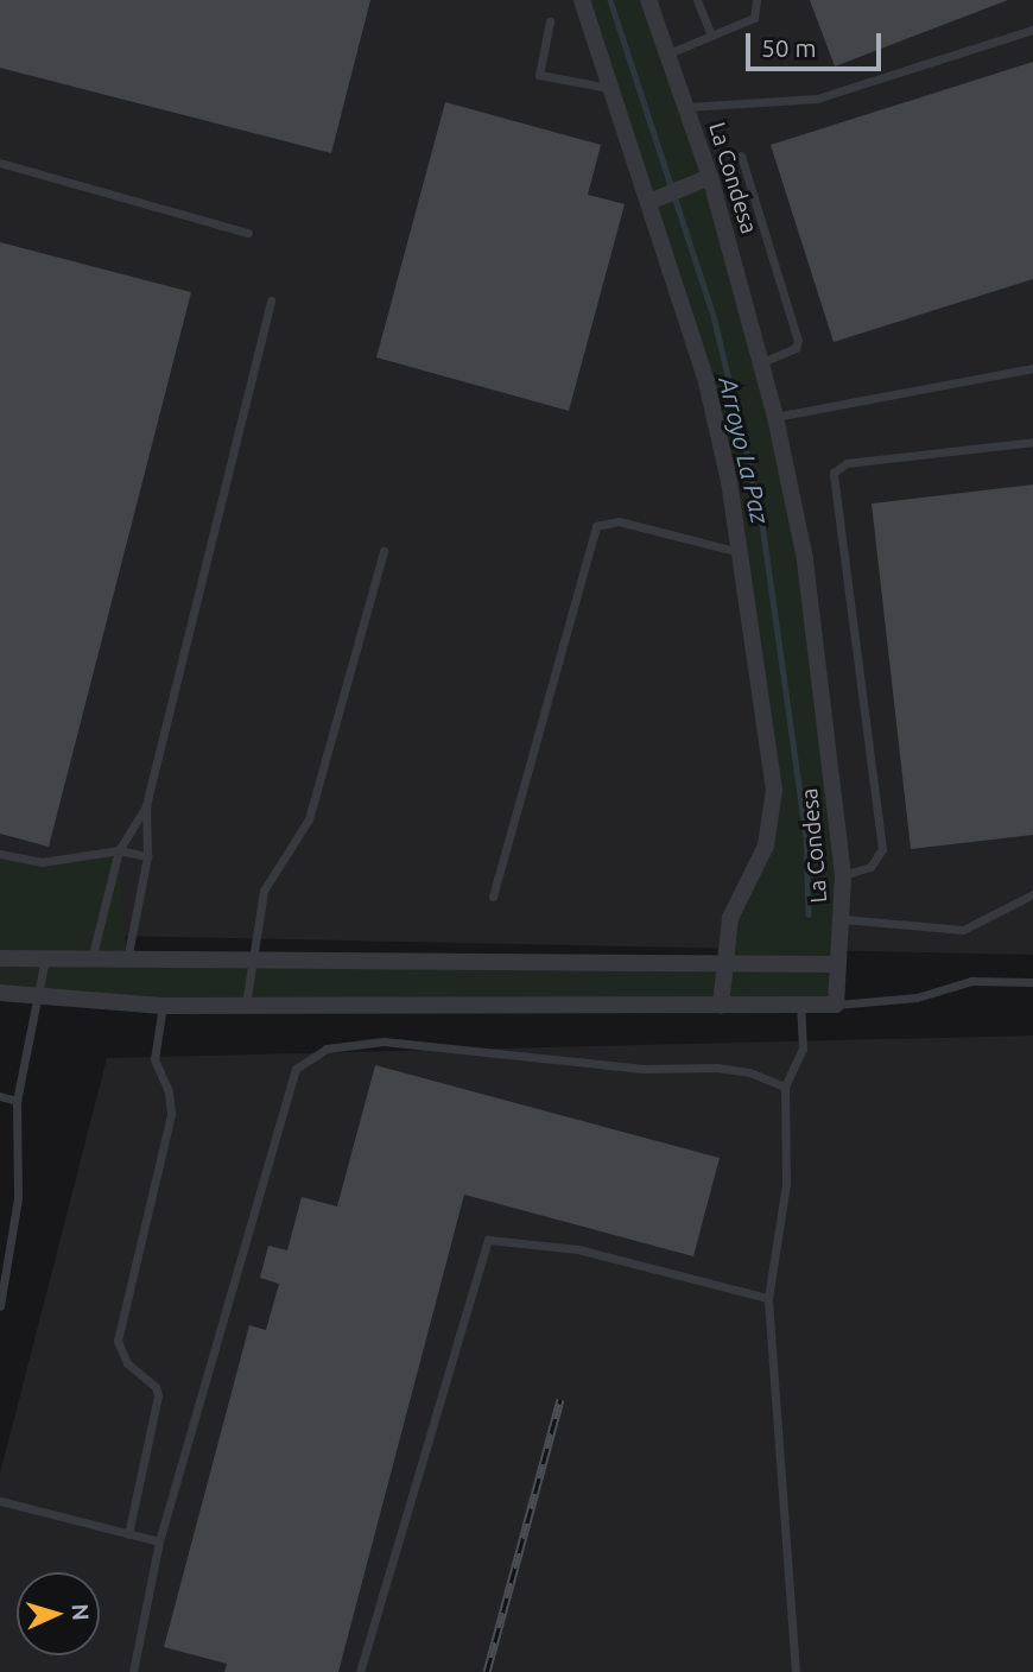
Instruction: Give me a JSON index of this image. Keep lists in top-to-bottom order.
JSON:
{
  "streets": {
    "street": ["La Condesa"]
  },
  "water": ["Arroyo La Paz"],
  "scale_bar": "50 m",
  "north": "right"
}
